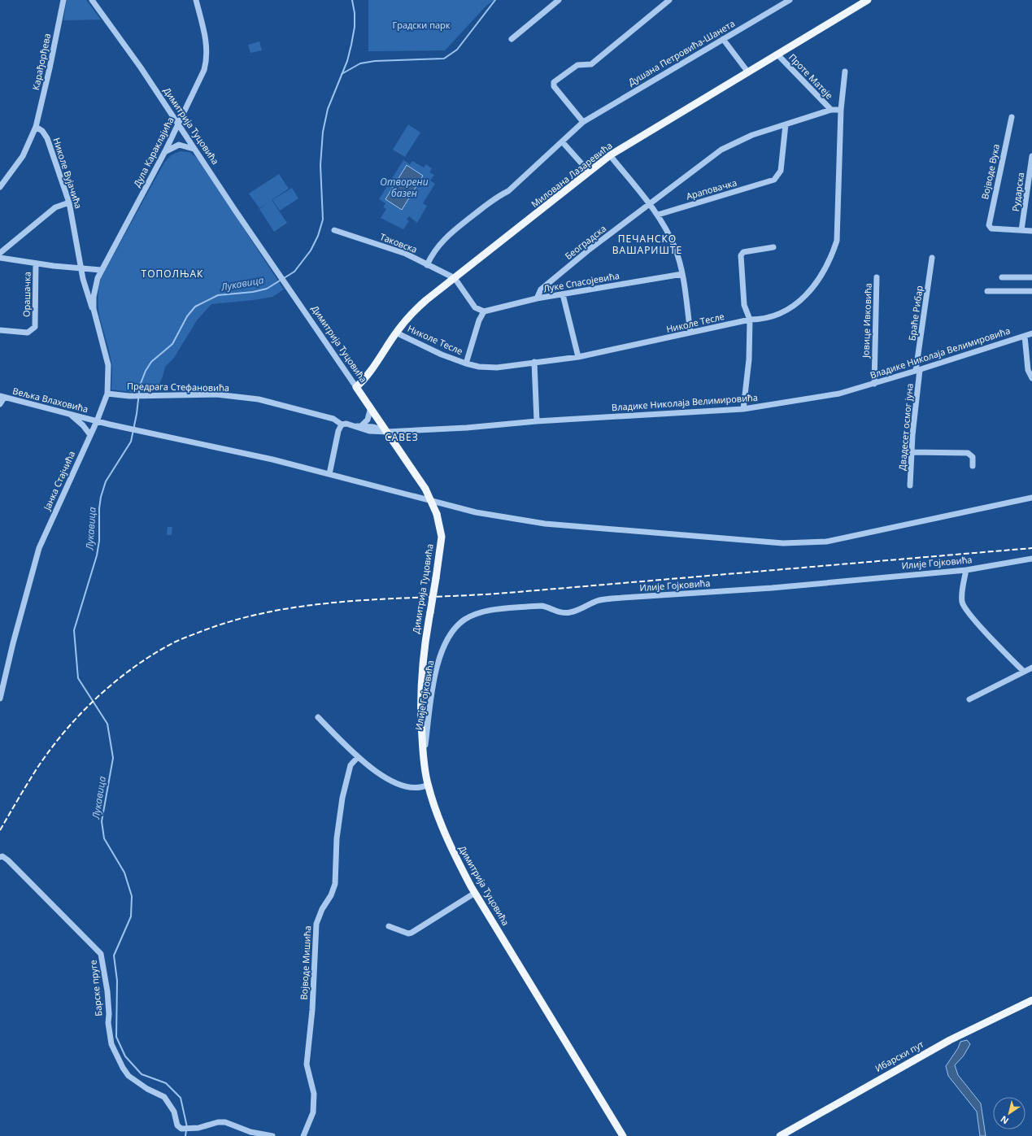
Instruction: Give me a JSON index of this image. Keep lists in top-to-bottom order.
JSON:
{
  "streets": {
    "main road": ["Димитрија Туцовића", "Милована Лазаревића", "Ибарски пут"],
    "street": [
      "Душана Петровића-Шанета",
      "Карађорђева",
      "Проте Матеје",
      "Дула Караклајића",
      "Војводе Вука",
      "Николе Вујачића",
      "Араповачка",
      "Рударска",
      "Београдска",
      "Таковска",
      "Луке Спасојевића",
      "Орашачка",
      "Браће Рибар",
      "Јовице Ивковића",
      "Николе Тесле",
      "Владике Николаја Велимировића",
      "Предрага Стефановића",
      "Вељка Влаховића",
      "Двадесет осмог јуна",
      "Јанка Стајчића",
      "Илије Гојковића",
      "Војводе Мишића",
      "Барске пруге"
    ]
  },
  "crossings": [
    ["Душана Петровића-Шанета", "Таковска"],
    ["Карађорђева", "Николе Вујачића"],
    ["Проте Матеје", "Милована Лазаревића"],
    ["Проте Матеје", "Араповачка"],
    ["Проте Матеје", "Београдска"],
    ["Проте Матеје", "Николе Тесле"],
    ["Димитрија Туцовића", "Дула Караклајића"],
    ["Димитрија Туцовића", "Милована Лазаревића"],
    ["Димитрија Туцовића", "Владике Николаја Велимировића"],
    ["Димитрија Туцовића", "Илије Гојковића"],
    ["Дула Караклајића", "Јанка Стајчића"],
    ["Војводе Вука", "Рударска"],
    ["Николе Вујачића", "Јанка Стајчића"],
    ["Милована Лазаревића", "Таковска"],
    ["Милована Лазаревића", "Николе Тесле"],
    ["Београдска", "Луке Спасојевића"],
    ["Браће Рибар", "Владике Николаја Велимировића"],
    ["Браће Рибар", "Двадесет осмог јуна"],
    ["Јовице Ивковића", "Владике Николаја Велимировића"],
    ["Владике Николаја Велимировића", "Двадесет осмог јуна"],
    ["Предрага Стефановића", "Јанка Стајчића"],
    ["Вељка Влаховића", "Јанка Стајчића"]
  ],
  "districts": ["ПЕЧАНСКО ВАШАРИШТЕ", "ТОПОЛЊАК", "САВЕЗ"],
  "water": ["Отворени базен", "Лукавица"],
  "parks": ["Градски парк"],
  "north": "bottom left"
}
